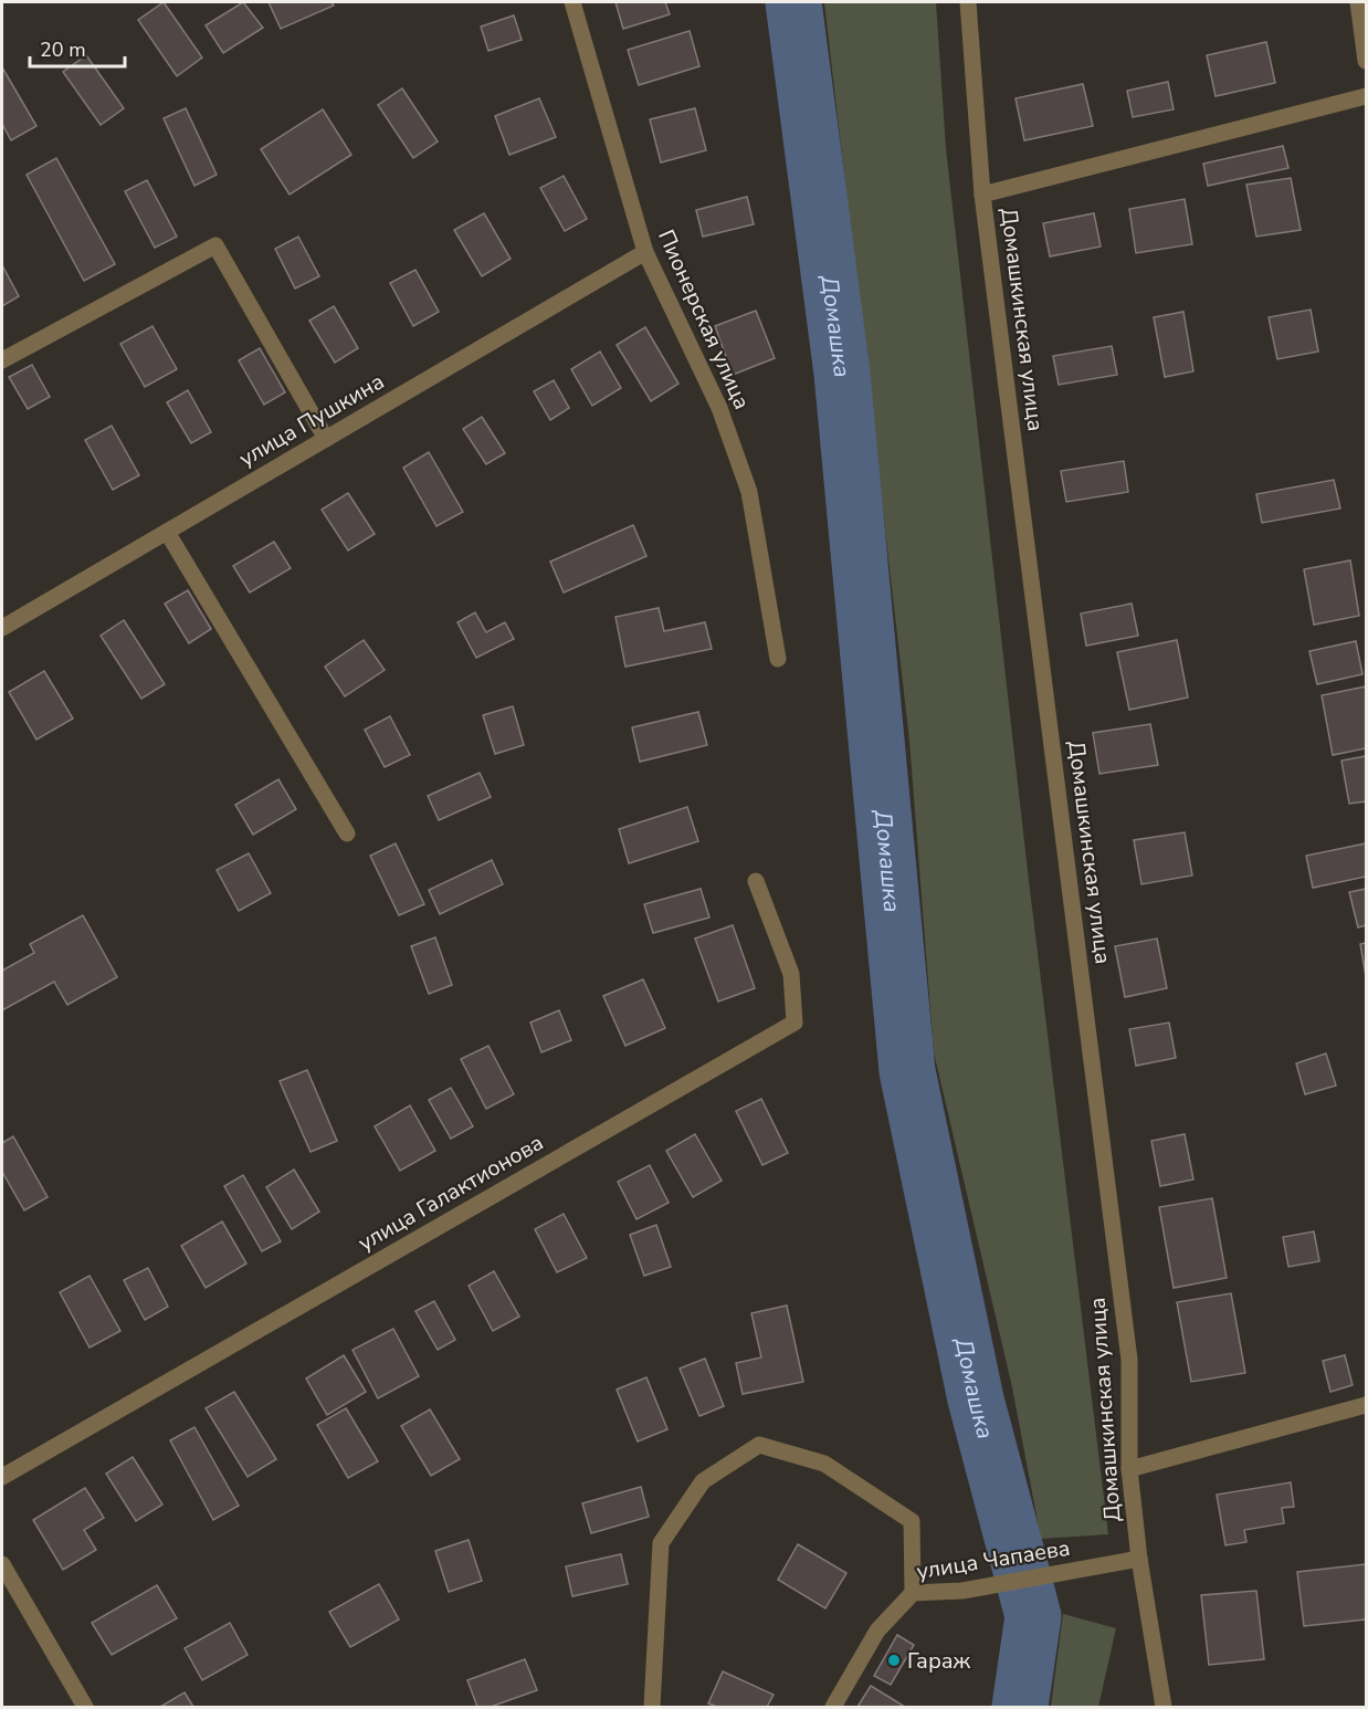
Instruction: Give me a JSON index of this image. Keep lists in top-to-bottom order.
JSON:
{
  "streets": {
    "street": [
      "Пионерская улица",
      "Домашкинская улица",
      "улица Пушкина",
      "улица Галактионова",
      "улица Чапаева"
    ]
  },
  "crossings": [
    ["Пионерская улица", "улица Пушкина"],
    ["Домашкинская улица", "улица Чапаева"]
  ],
  "water": ["Домашка"],
  "places": ["Гараж"],
  "scale_bar": "20 m"
}
